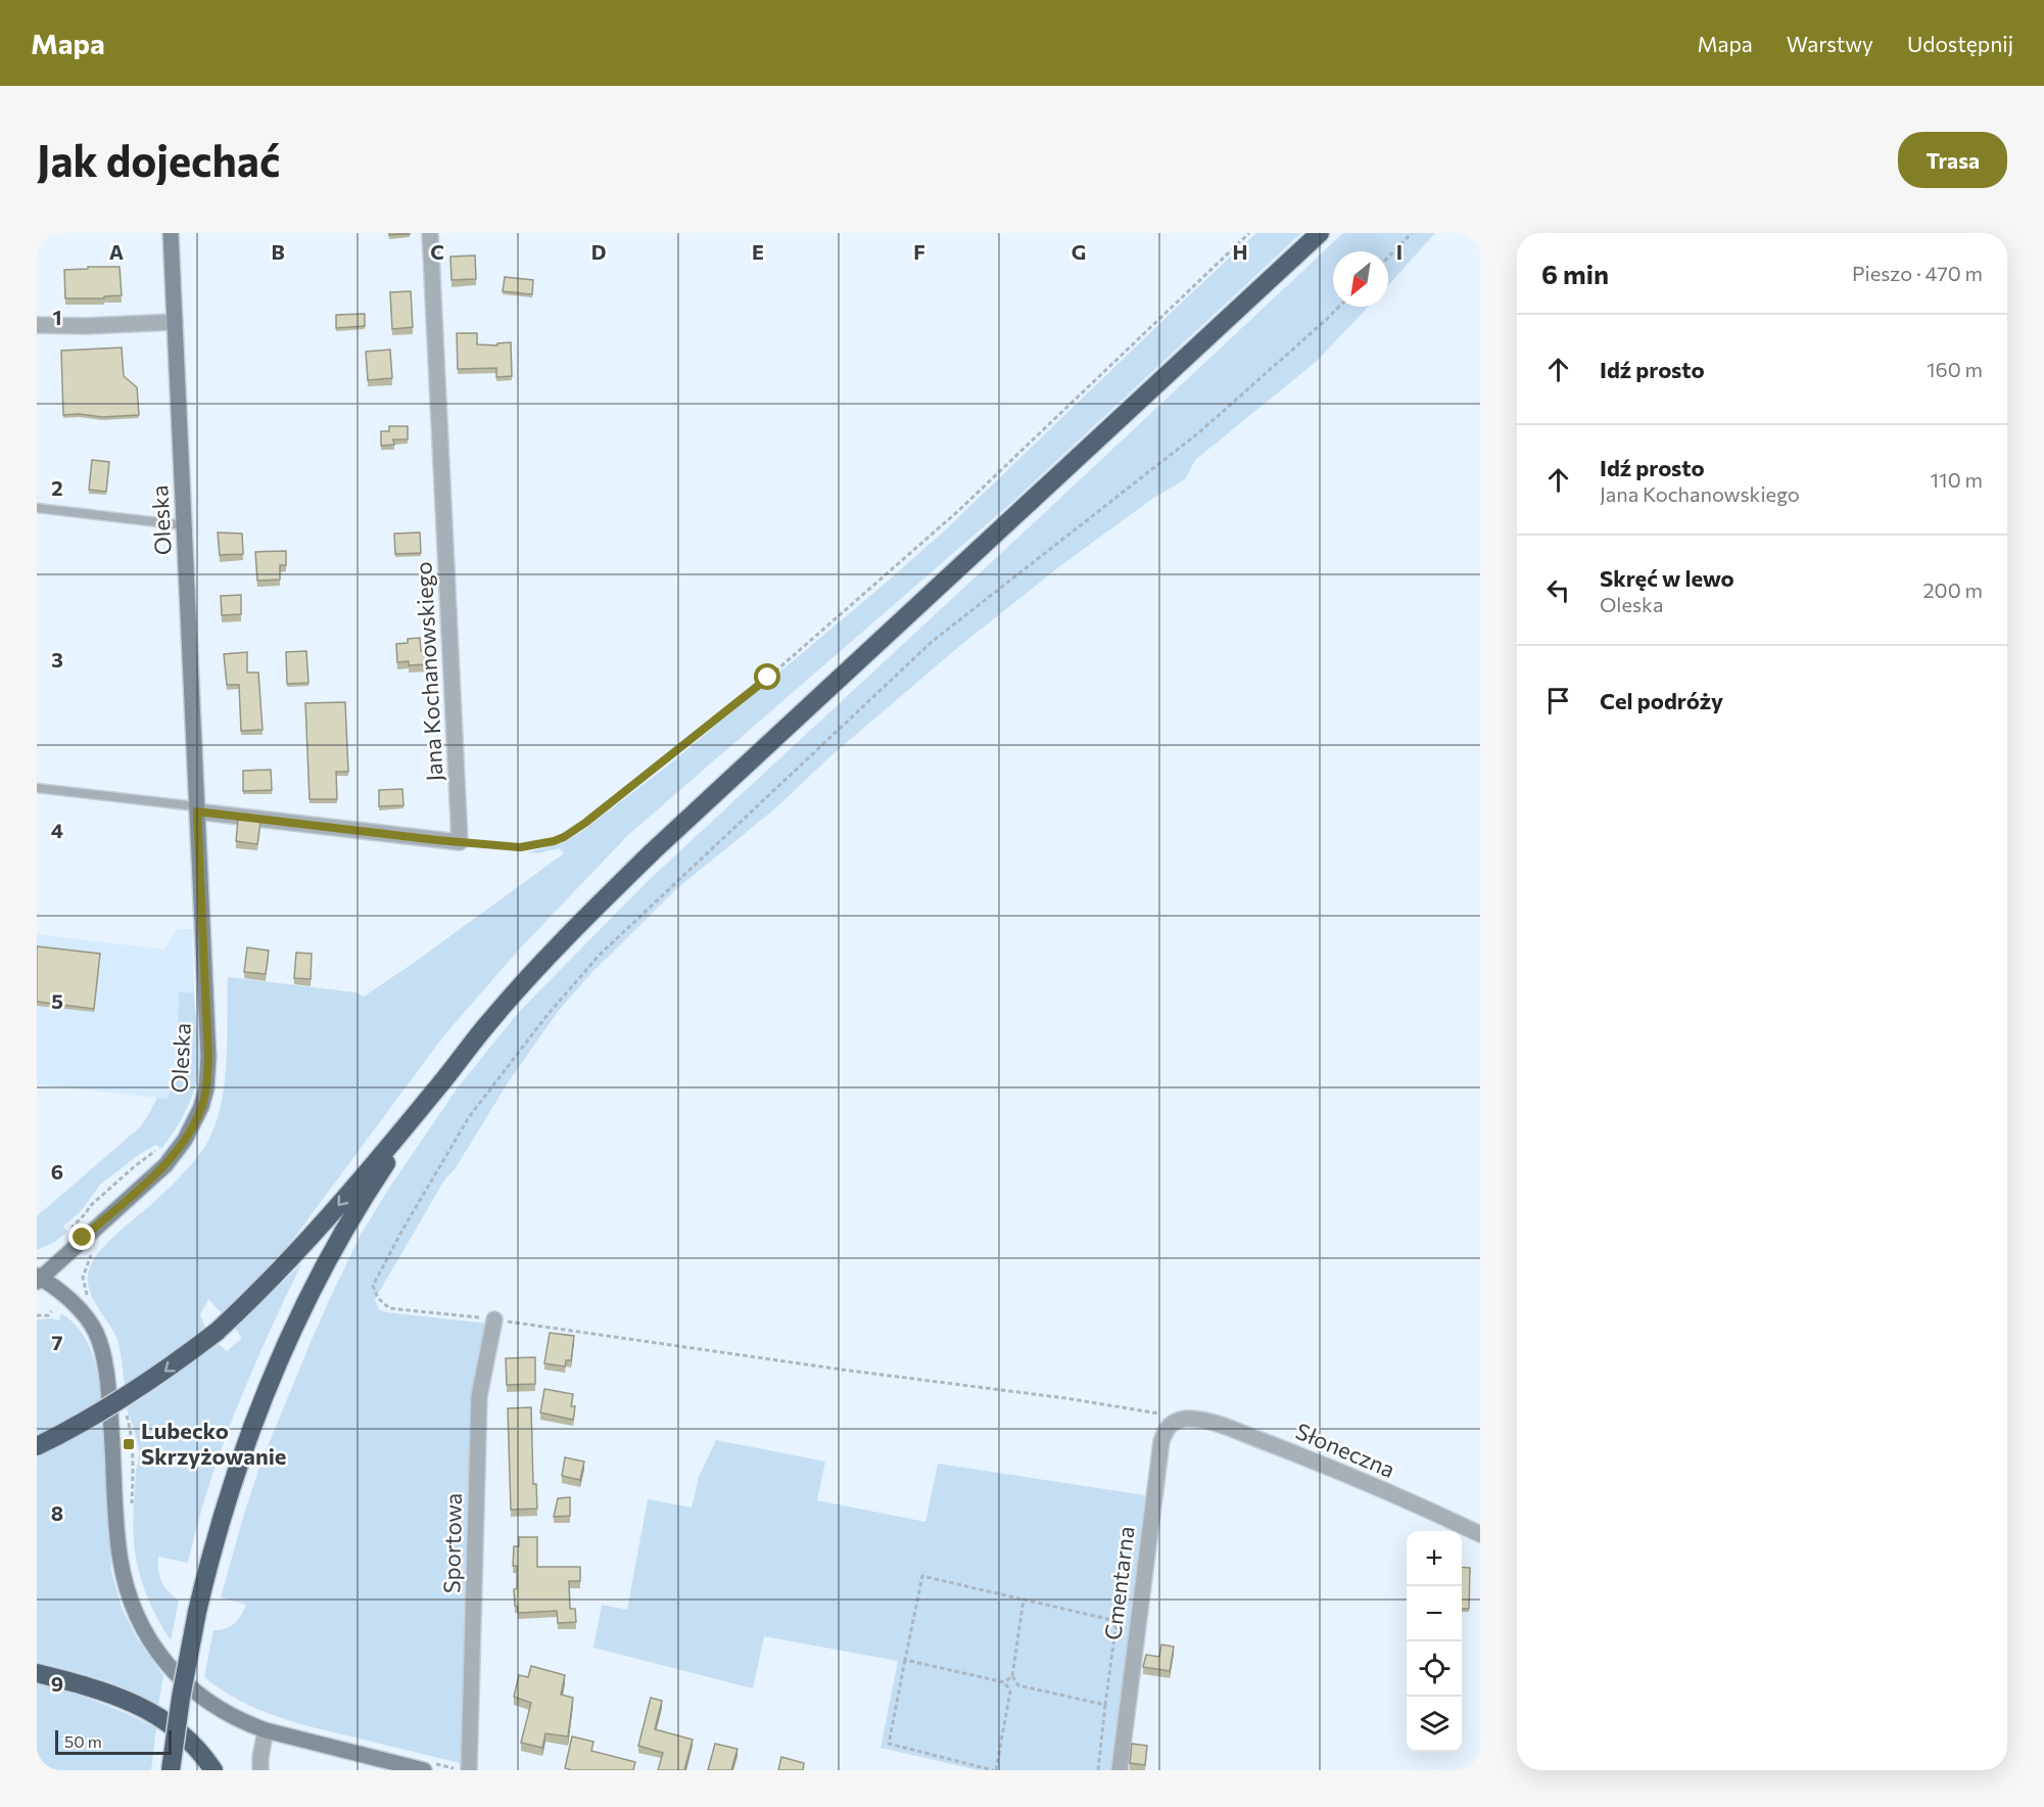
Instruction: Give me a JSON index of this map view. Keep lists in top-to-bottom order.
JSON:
{
  "streets": {
    "street": [
      "Oleska",
      "Jana Kochanowskiego",
      "Słoneczna",
      "Sportowa",
      "Cmentarna"
    ]
  },
  "crossings": [
    ["Słoneczna", "Cmentarna"]
  ],
  "places": {
    "transit": ["Lubecko Skrzyżowanie"]
  },
  "scale_bar": "50 m",
  "north": "bottom left",
  "page": {
    "header": "Mapa",
    "nav": ["Mapa", "Warstwy", "Udostępnij"],
    "buttons": "Trasa",
    "title": "Jak dojechać",
    "heading": ["6 min", "Pieszo · 470 m"],
    "list": [
      ["Idź prosto", "160 m"],
      ["Idź prosto", "Jana Kochanowskiego", "110 m"],
      ["Skręć w lewo", "Oleska", "200 m"],
      "Cel podróży"
    ],
    "map_buttons": ["+", "−"],
    "scale": "50 m"
  },
  "grid": {
    "columns": [
      "A",
      "B",
      "C",
      "D",
      "E",
      "F",
      "G",
      "H",
      "I"
    ],
    "rows": [
      "1",
      "2",
      "3",
      "4",
      "5",
      "6",
      "7",
      "8",
      "9"
    ]
  }
}
